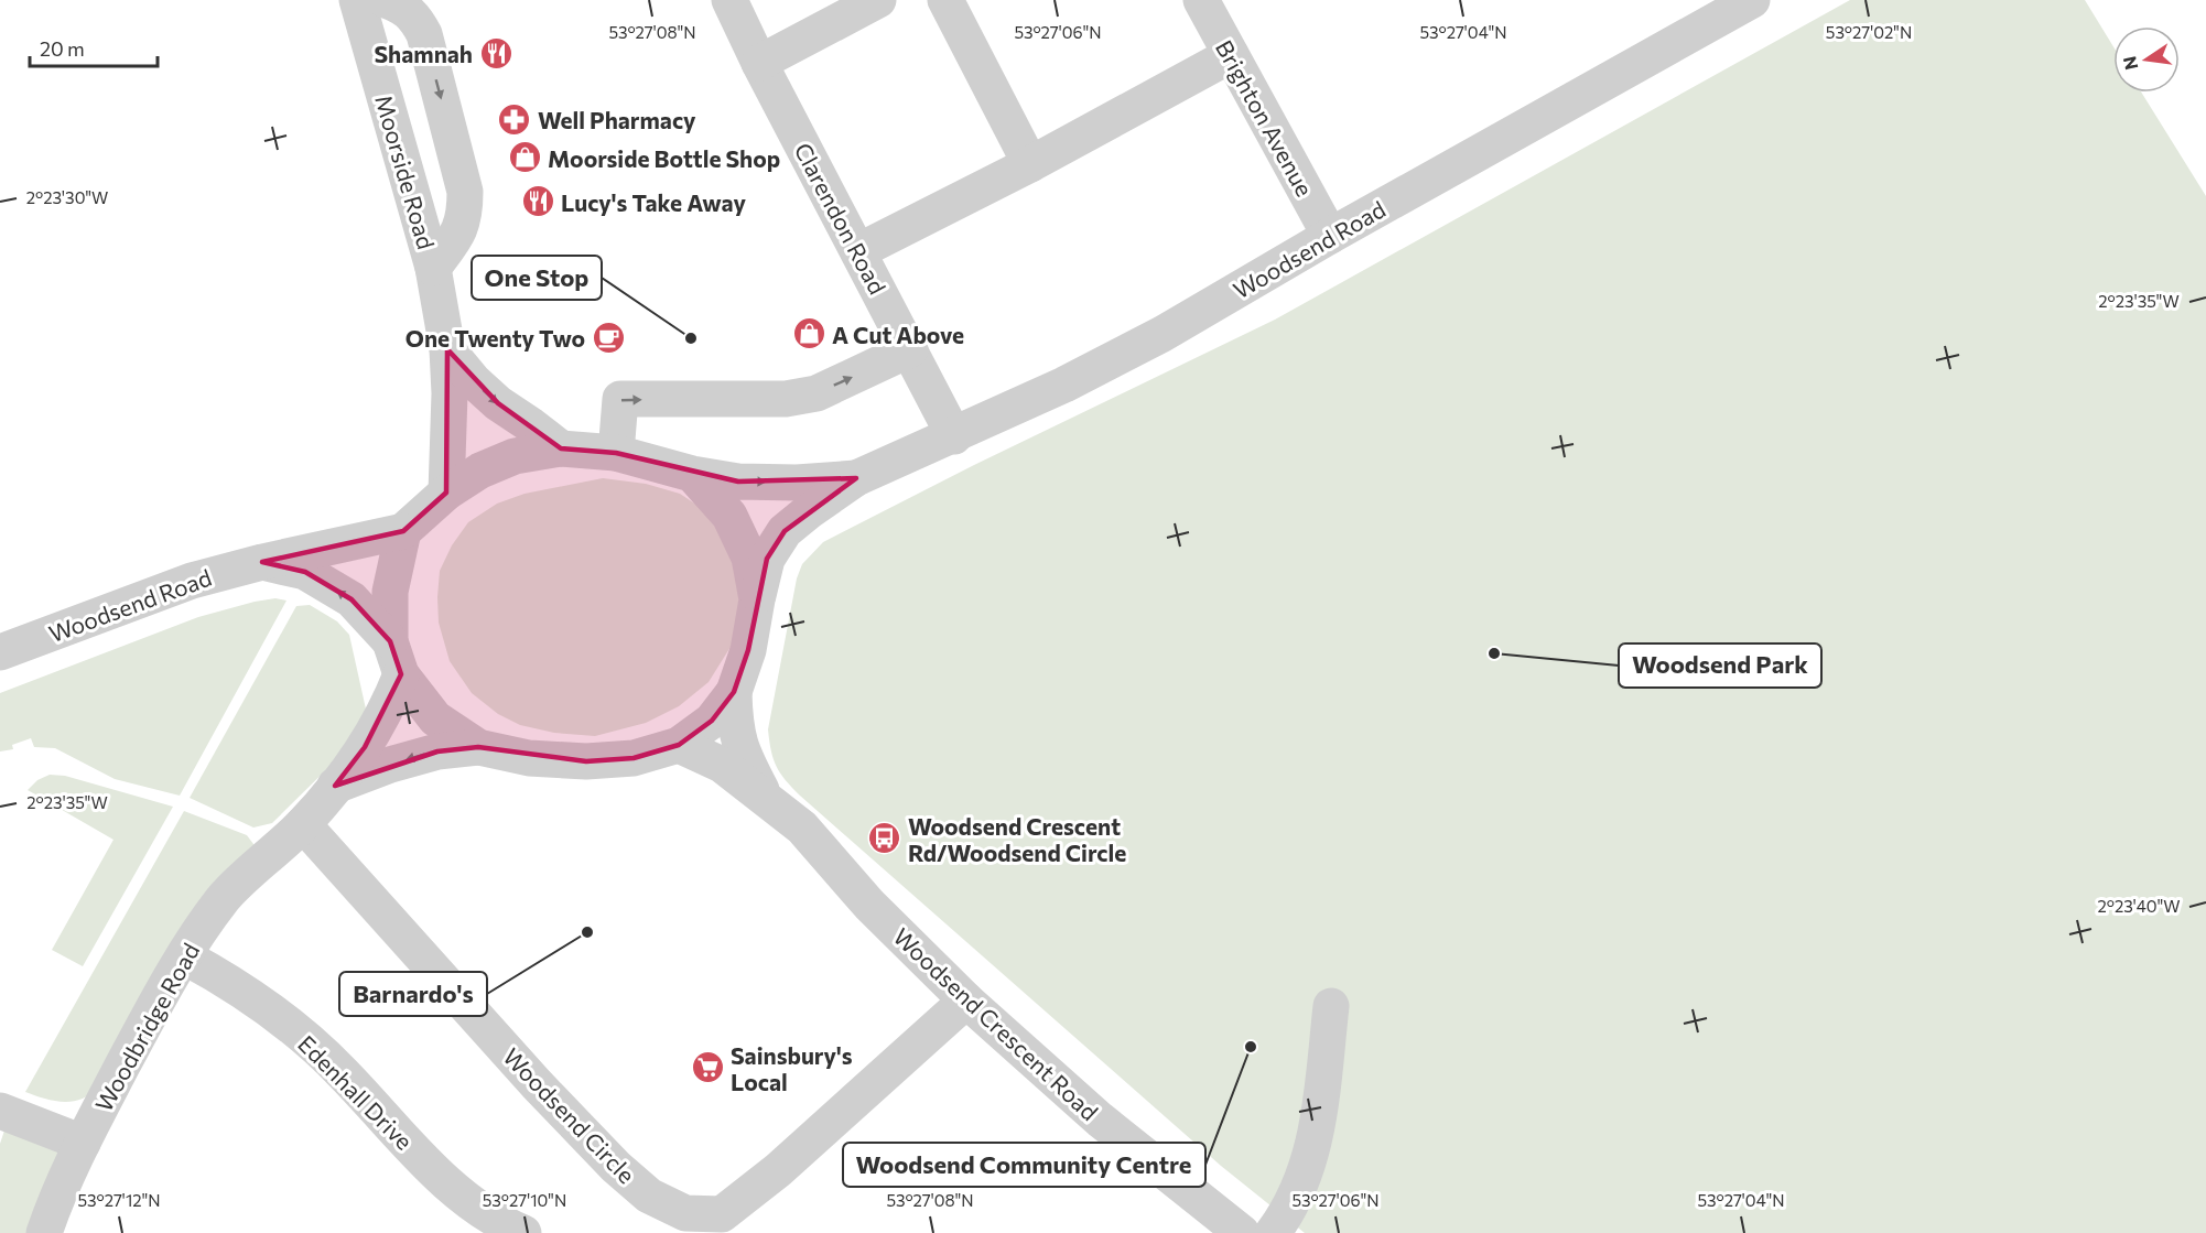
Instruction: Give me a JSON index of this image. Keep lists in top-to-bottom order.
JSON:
{
  "streets": {
    "street": [
      "Brighton Avenue",
      "Moorside Road",
      "Clarendon Road",
      "Woodsend Road",
      "Woodsend Crescent Road",
      "Woodbridge Road",
      "Edenhall Drive",
      "Woodsend Circle"
    ]
  },
  "crossings": [
    ["Brighton Avenue", "Woodsend Road"],
    ["Clarendon Road", "Woodsend Road"],
    ["Woodsend Road", "Woodbridge Road"],
    ["Woodsend Crescent Road", "Woodsend Circle"],
    ["Woodbridge Road", "Edenhall Drive"],
    ["Woodbridge Road", "Woodsend Circle"]
  ],
  "places": {
    "restaurant": ["Shamnah", "Lucy's Take Away"],
    "pharmacy": ["Well Pharmacy"],
    "shop": ["Moorside Bottle Shop", "A Cut Above"],
    "cafe": ["One Twenty Two"],
    "other": [
      "One Stop",
      "Woodsend Park",
      "Barnardo's",
      "Woodsend Community Centre"
    ],
    "bus stop": ["Woodsend Crescent Rd/Woodsend Circle"],
    "supermarket": ["Sainsbury's Local"]
  },
  "scale_bar": "20 m",
  "north": "left",
  "coordinates": [
    "53°27'08\"N",
    "53°27'06\"N",
    "53°27'04\"N",
    "53°27'02\"N",
    "2°23'30\"W",
    "2°23'35\"W",
    "2°23'40\"W",
    "53°27'12\"N",
    "53°27'10\"N"
  ]
}
